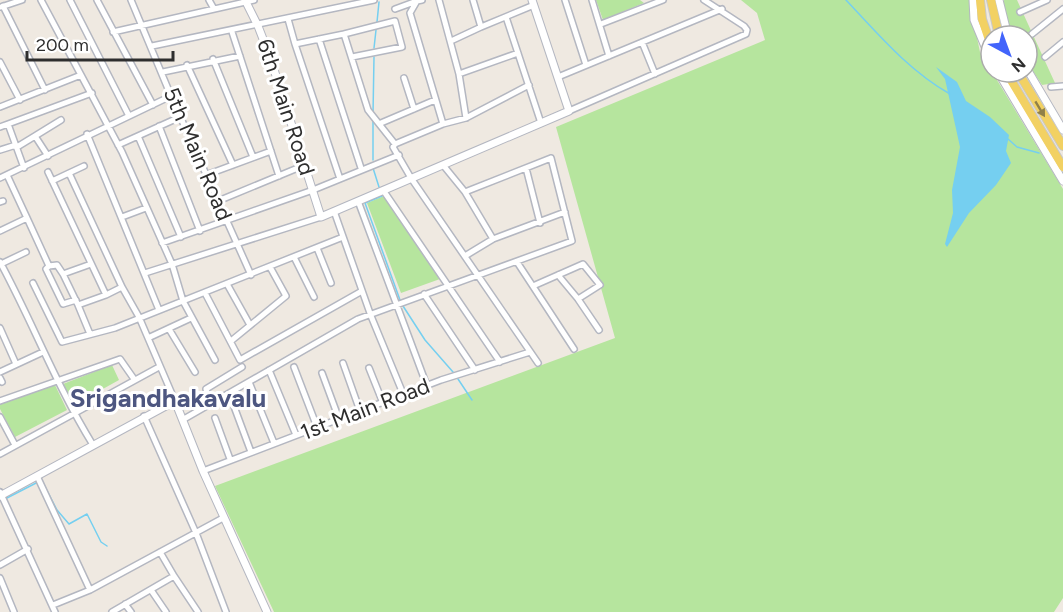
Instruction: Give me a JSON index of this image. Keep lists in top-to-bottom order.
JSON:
{
  "streets": {
    "street": ["6th Main Road", "5th Main Road", "1st Main Road"]
  },
  "districts": ["Srigandhakavalu"],
  "scale_bar": "200 m",
  "north": "bottom right"
}
